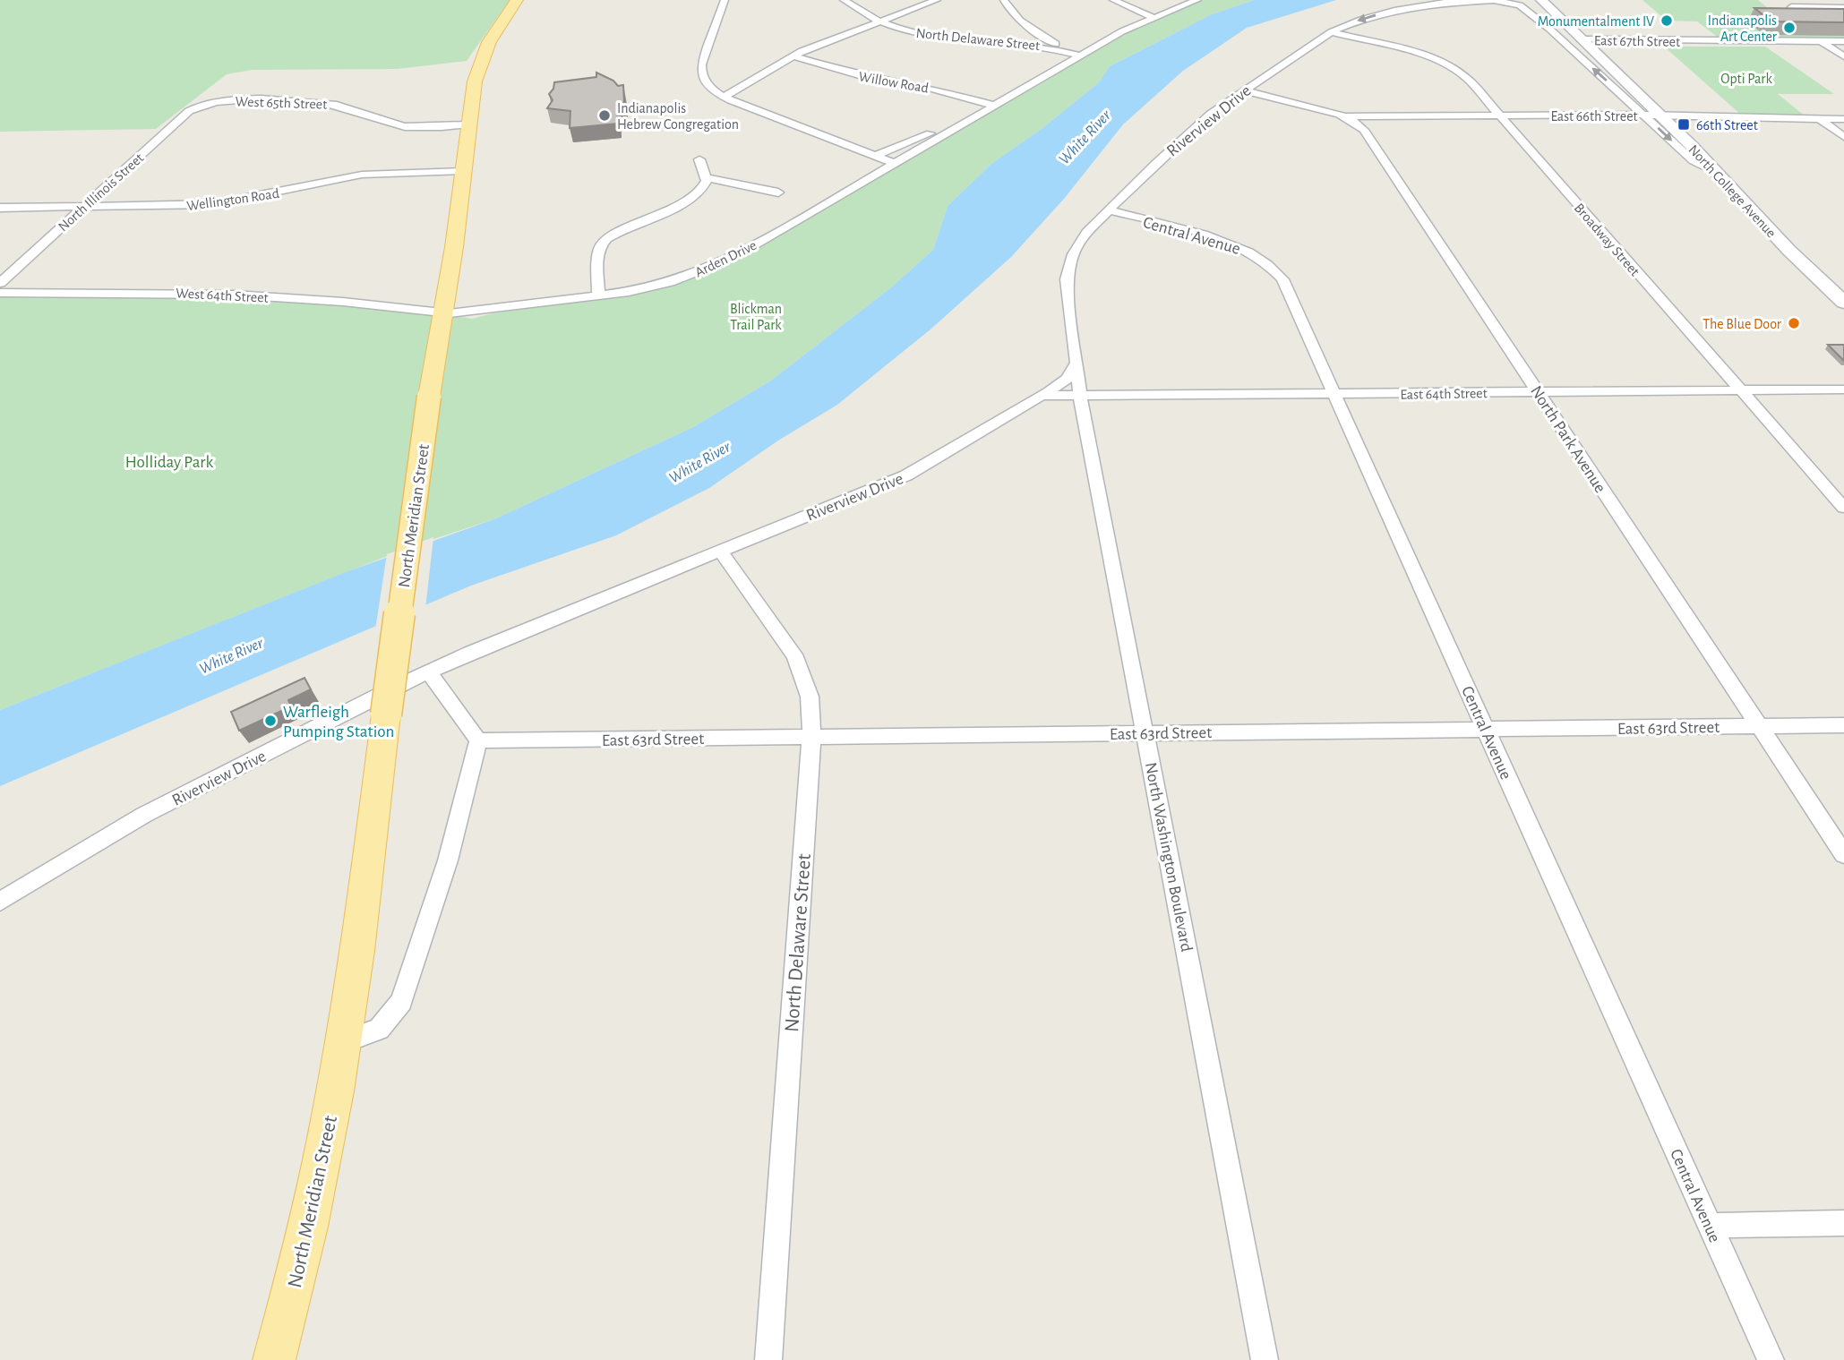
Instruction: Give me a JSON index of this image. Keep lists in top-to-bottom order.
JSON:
{
  "streets": {
    "main road": ["North College Avenue", "North Meridian Street"],
    "street": [
      "North Delaware Street",
      "East 67th Street",
      "Willow Road",
      "West 65th Street",
      "East 66th Street",
      "Riverview Drive",
      "North Illinois Street",
      "Wellington Road",
      "Central Avenue",
      "Broadway Street",
      "Arden Drive",
      "West 64th Street",
      "East 64th Street",
      "North Park Avenue",
      "East 63rd Street",
      "North Washington Boulevard"
    ]
  },
  "crossings": [
    ["North Delaware Street", "Riverview Drive"],
    ["North Delaware Street", "Arden Drive"],
    ["North Delaware Street", "East 63rd Street"],
    ["East 67th Street", "North College Avenue"],
    ["Willow Road", "Arden Drive"],
    ["West 65th Street", "North Illinois Street"],
    ["West 65th Street", "North Meridian Street"],
    ["East 66th Street", "Riverview Drive"],
    ["East 66th Street", "North College Avenue"],
    ["East 66th Street", "Broadway Street"],
    ["East 66th Street", "North Park Avenue"],
    ["Riverview Drive", "North College Avenue"],
    ["Riverview Drive", "Central Avenue"],
    ["Riverview Drive", "Broadway Street"],
    ["Riverview Drive", "East 64th Street"],
    ["Riverview Drive", "North Park Avenue"],
    ["Riverview Drive", "North Washington Boulevard"],
    ["North Illinois Street", "Wellington Road"],
    ["Wellington Road", "North Meridian Street"],
    ["Central Avenue", "East 64th Street"],
    ["Central Avenue", "East 63rd Street"],
    ["Broadway Street", "East 64th Street"],
    ["Arden Drive", "West 64th Street"],
    ["Arden Drive", "North Meridian Street"],
    ["West 64th Street", "North Meridian Street"],
    ["East 64th Street", "North Park Avenue"],
    ["East 64th Street", "North Washington Boulevard"],
    ["North Park Avenue", "East 63rd Street"],
    ["East 63rd Street", "North Washington Boulevard"]
  ],
  "water": ["White River"],
  "parks": ["Opti Park", "Blickman Trail Park", "Holliday Park"],
  "places": {
    "other": [
      "Monumentalment IV",
      "Indianapolis Art Center",
      "Indianapolis Hebrew Congregation",
      "The Blue Door",
      "Warfleigh Pumping Station"
    ],
    "transit": ["66th Street"]
  }
}
